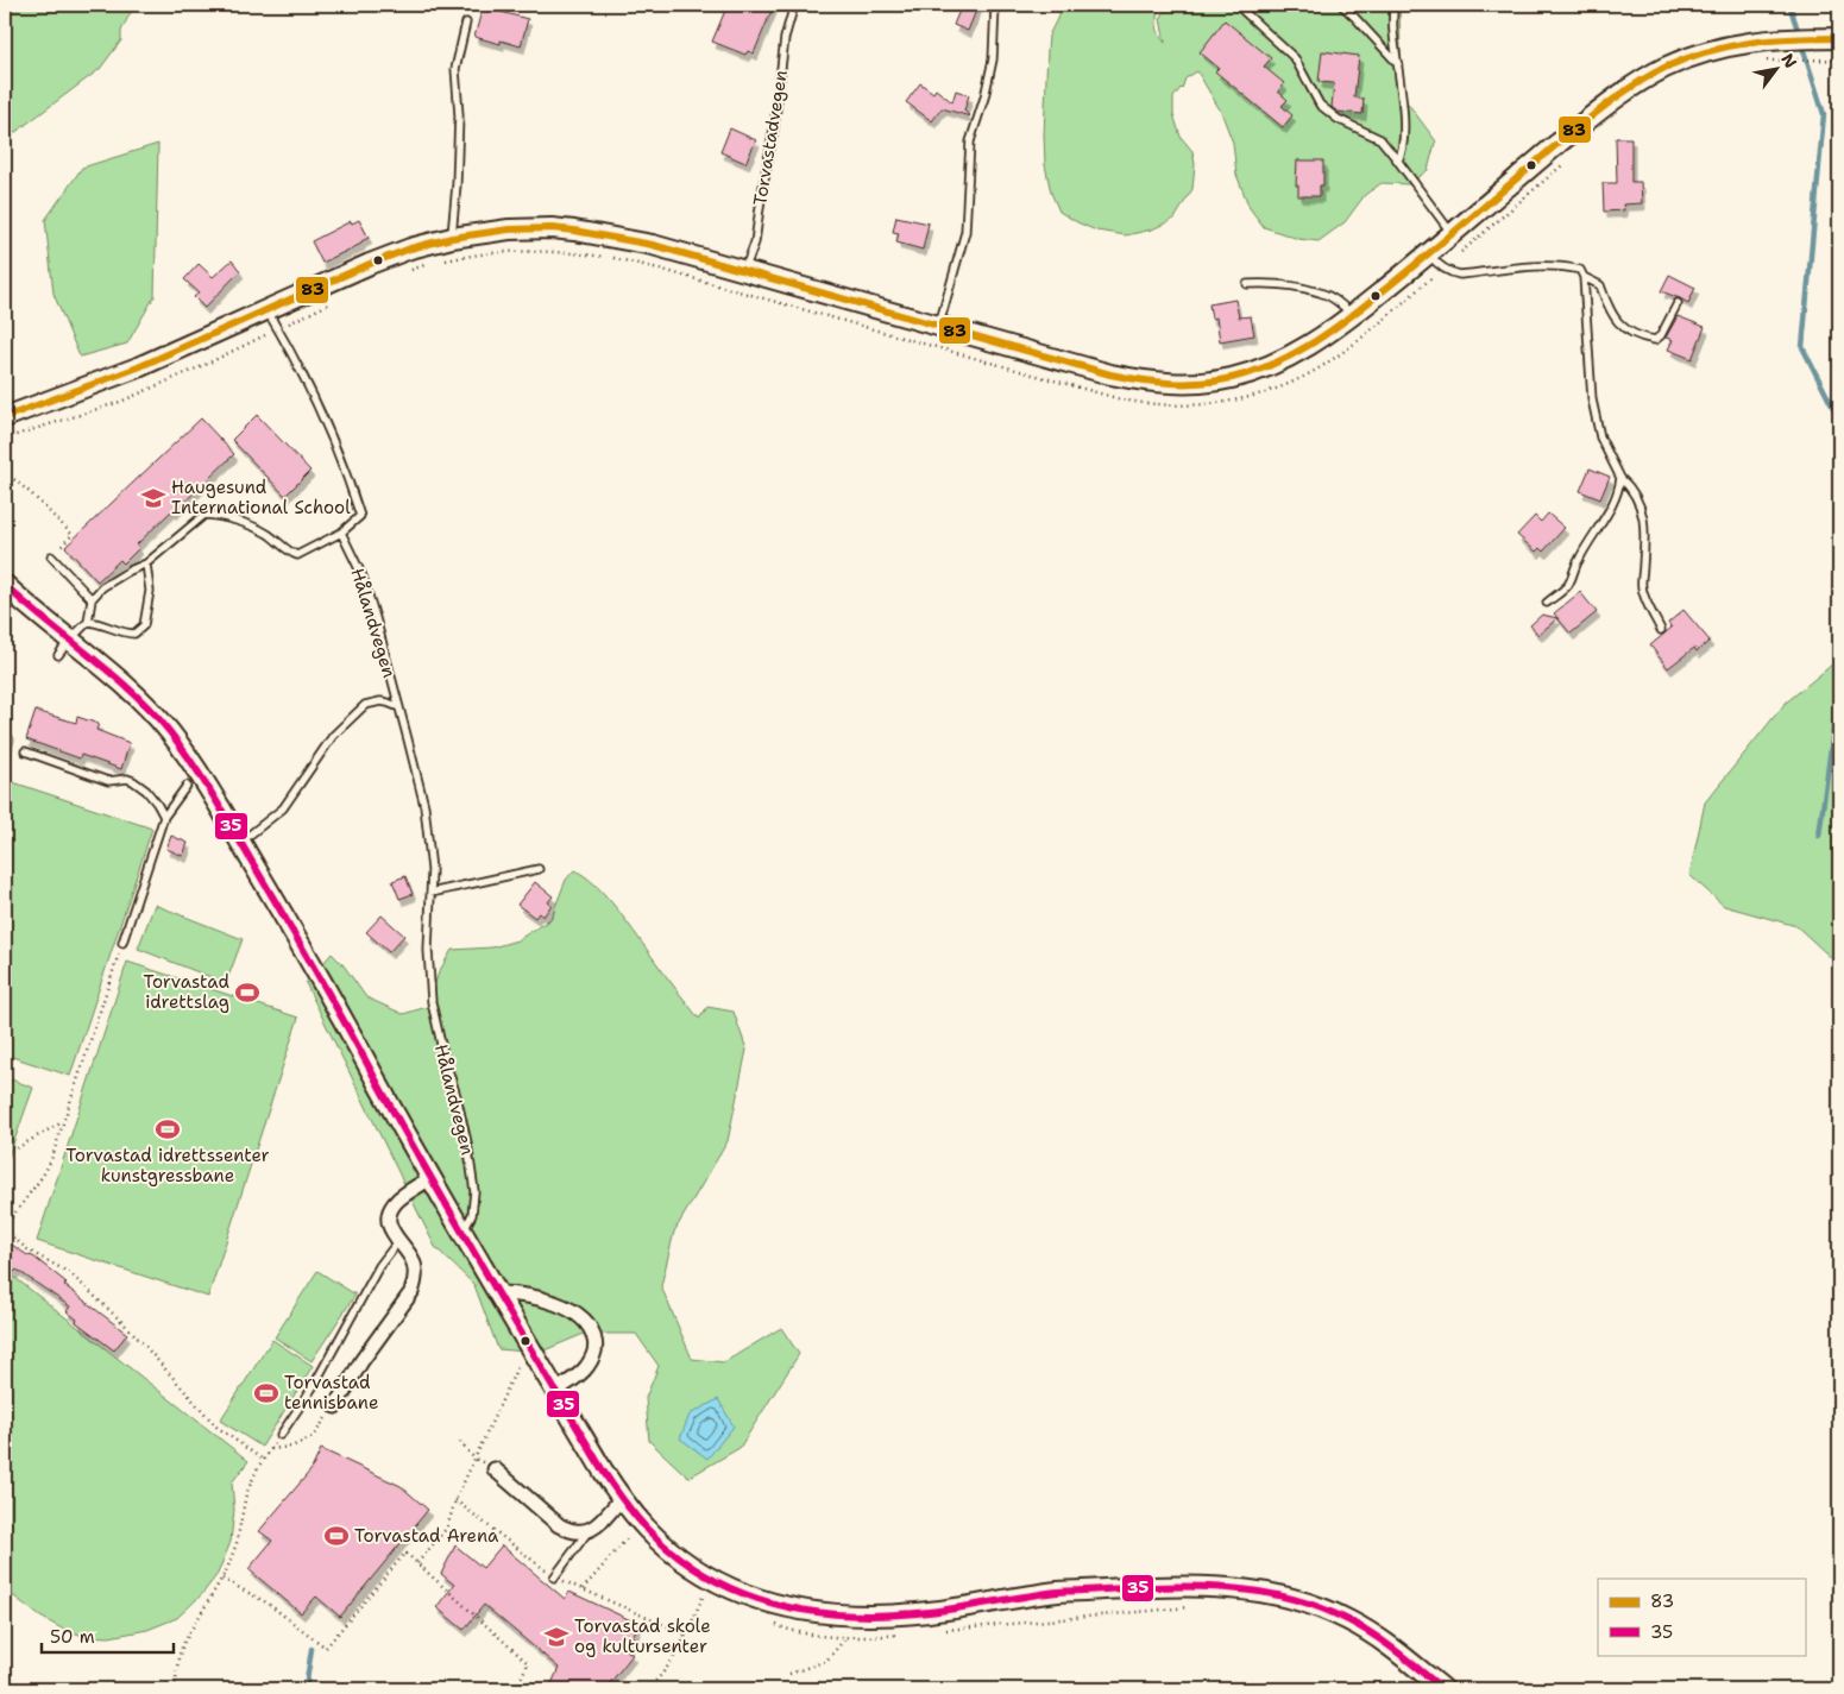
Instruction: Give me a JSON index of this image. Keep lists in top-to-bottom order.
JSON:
{
  "streets": {
    "lane": ["Torvastadvegen", "Hålandvegen"]
  },
  "places": {
    "school or university": ["Haugesund International School", "Torvastad skole og kultursenter"],
    "sports": [
      "Torvastad idrettslag",
      "Torvastad idrettssenter kunstgressbane",
      "Torvastad tennisbane",
      "Torvastad Arena"
    ]
  },
  "lines": ["transit line 83", "transit line 35"],
  "legend": ["83", "35"],
  "scale_bar": "50 m",
  "north": "top right"
}
